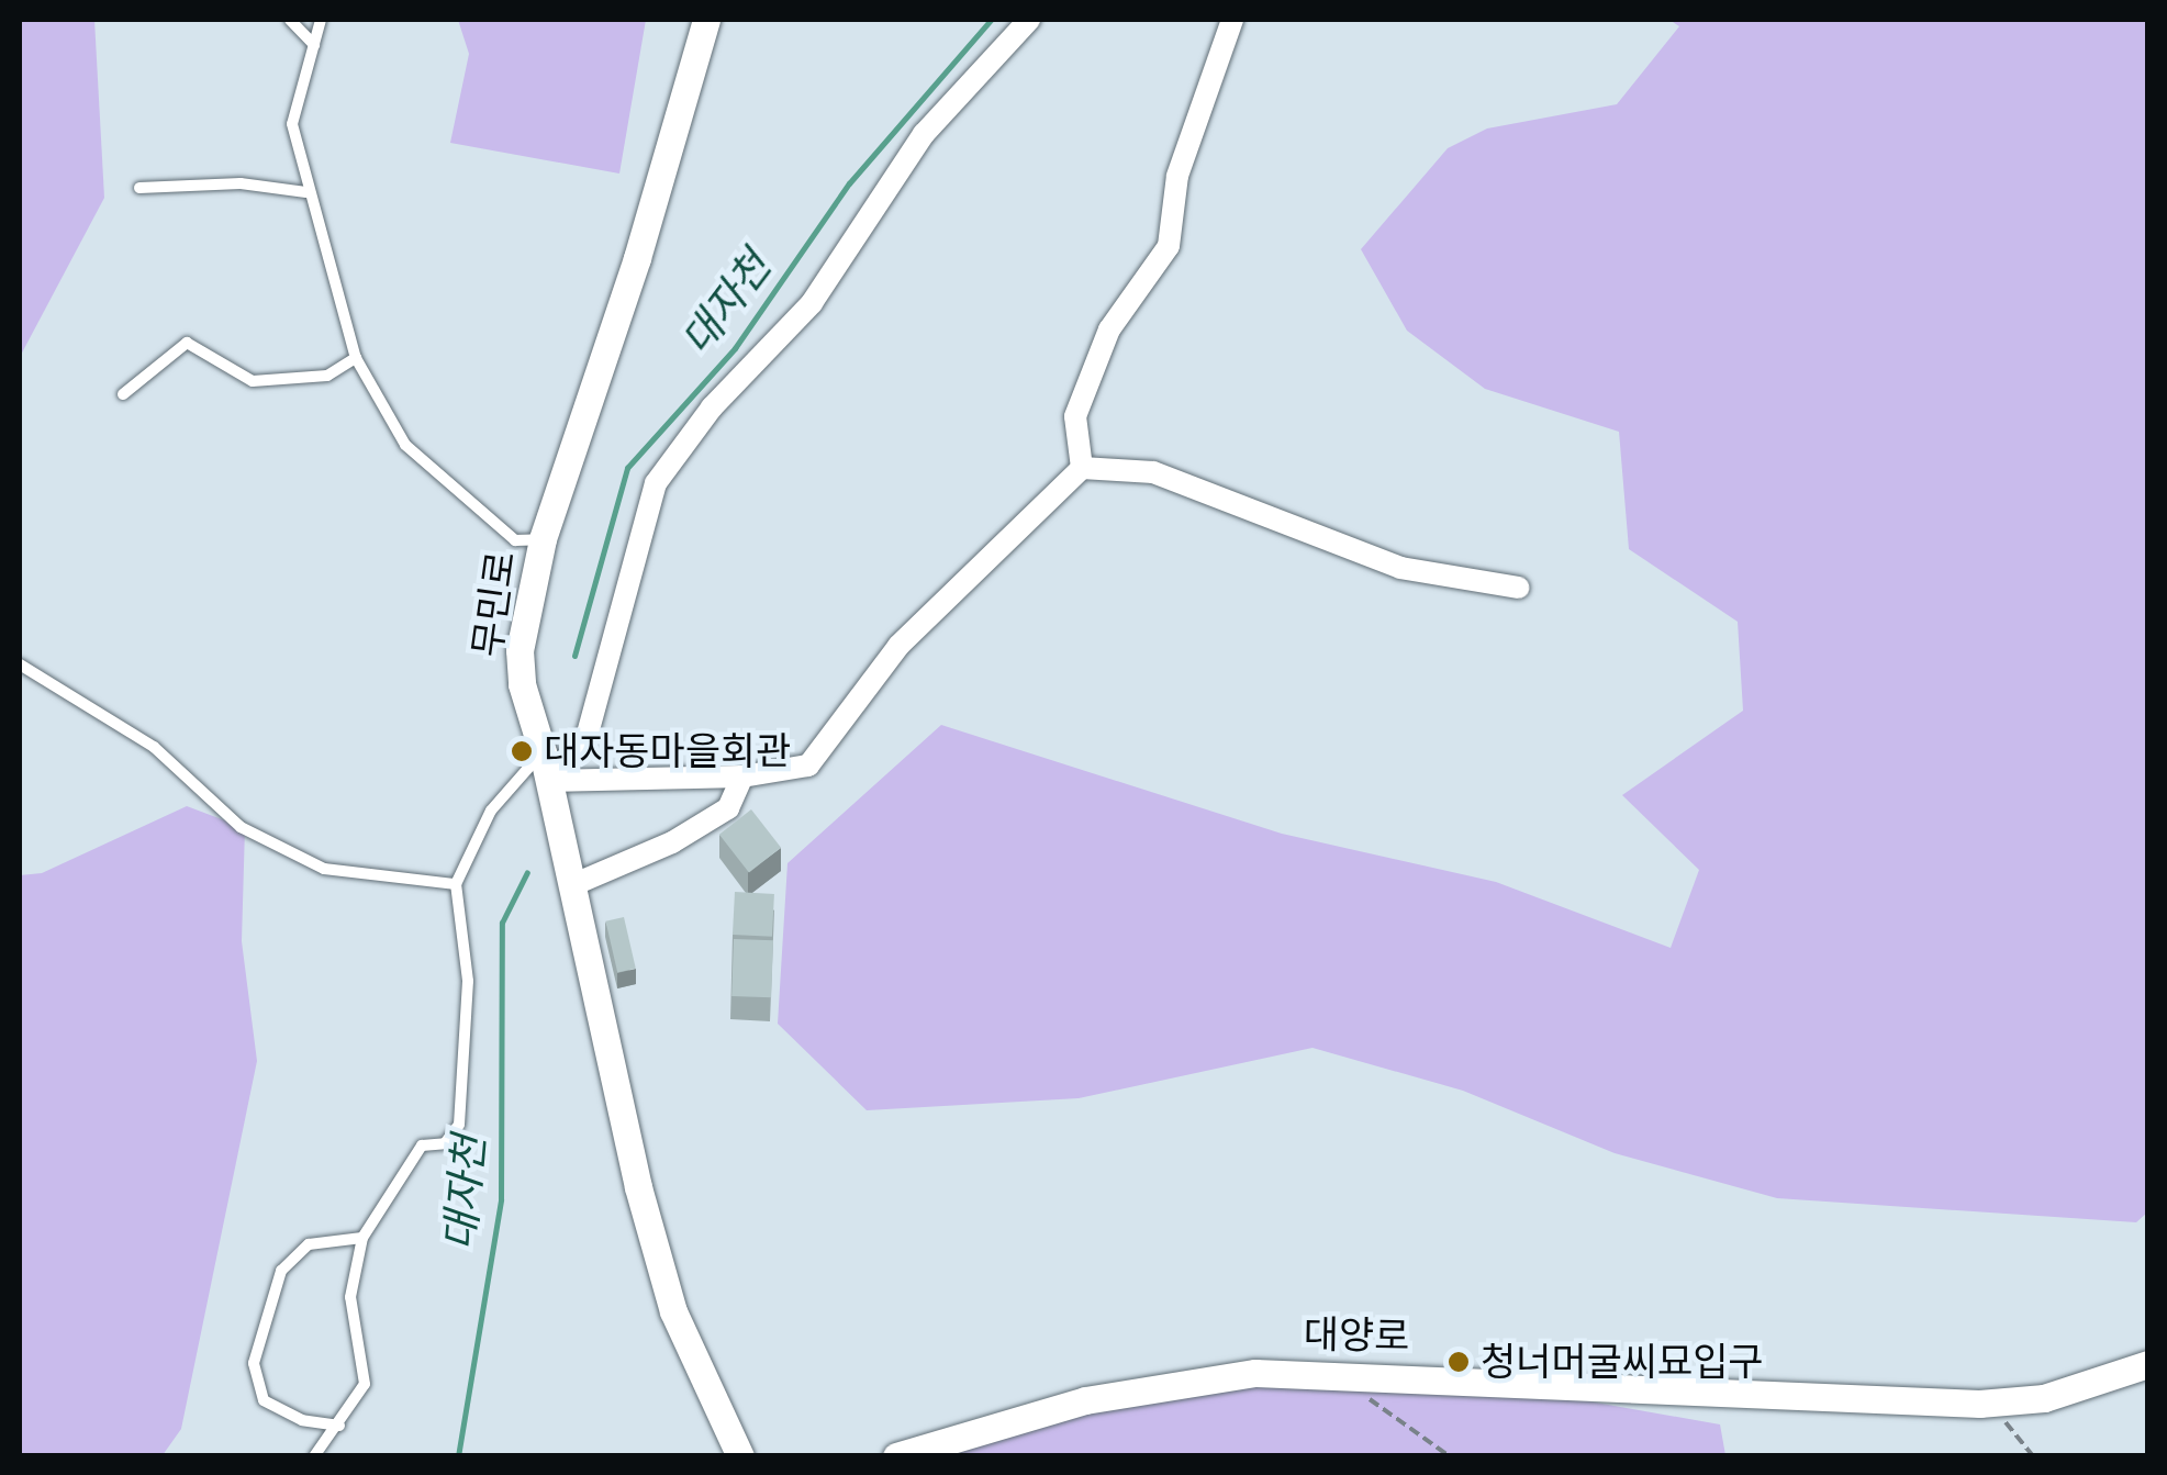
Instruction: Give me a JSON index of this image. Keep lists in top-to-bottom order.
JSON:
{
  "streets": {
    "street": ["무민로", "대양로"]
  },
  "water": ["대자천"],
  "places": ["대자동마을회관", "청너머굴씨묘입구"]
}
